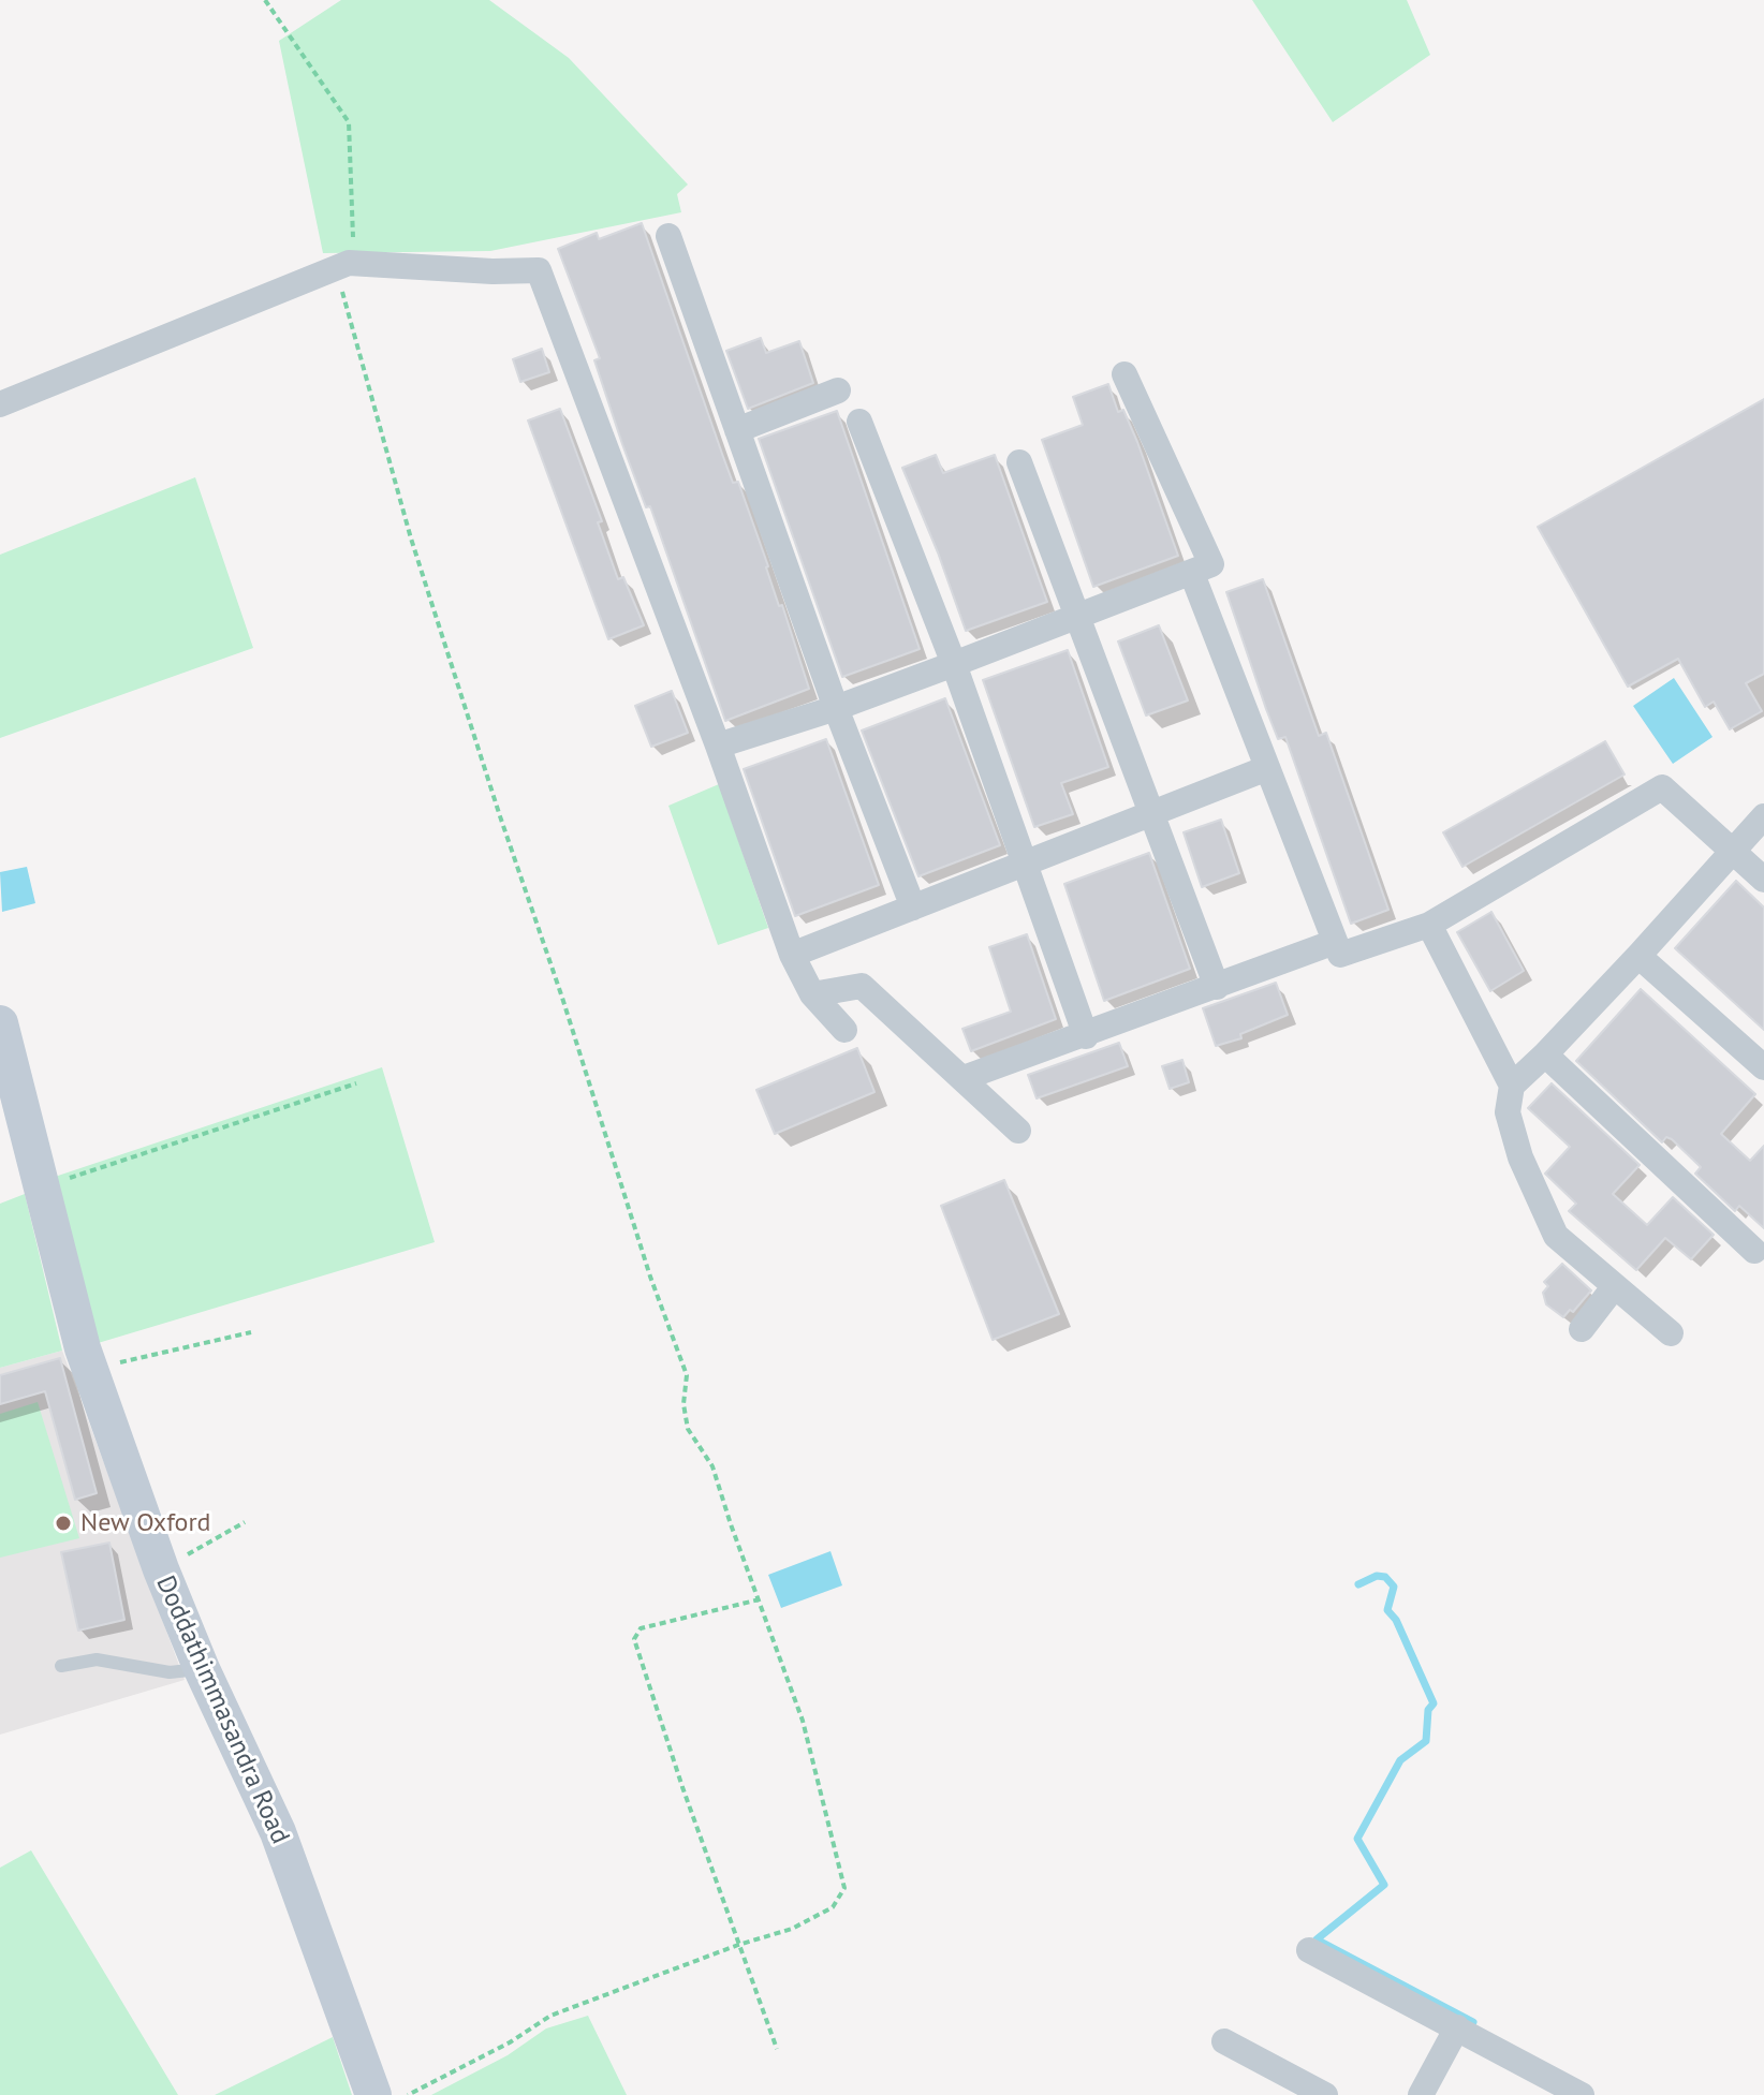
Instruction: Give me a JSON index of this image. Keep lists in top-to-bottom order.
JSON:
{
  "streets": {
    "street": ["Doddathimmasandra Road"]
  },
  "places": ["New Oxford"]
}
